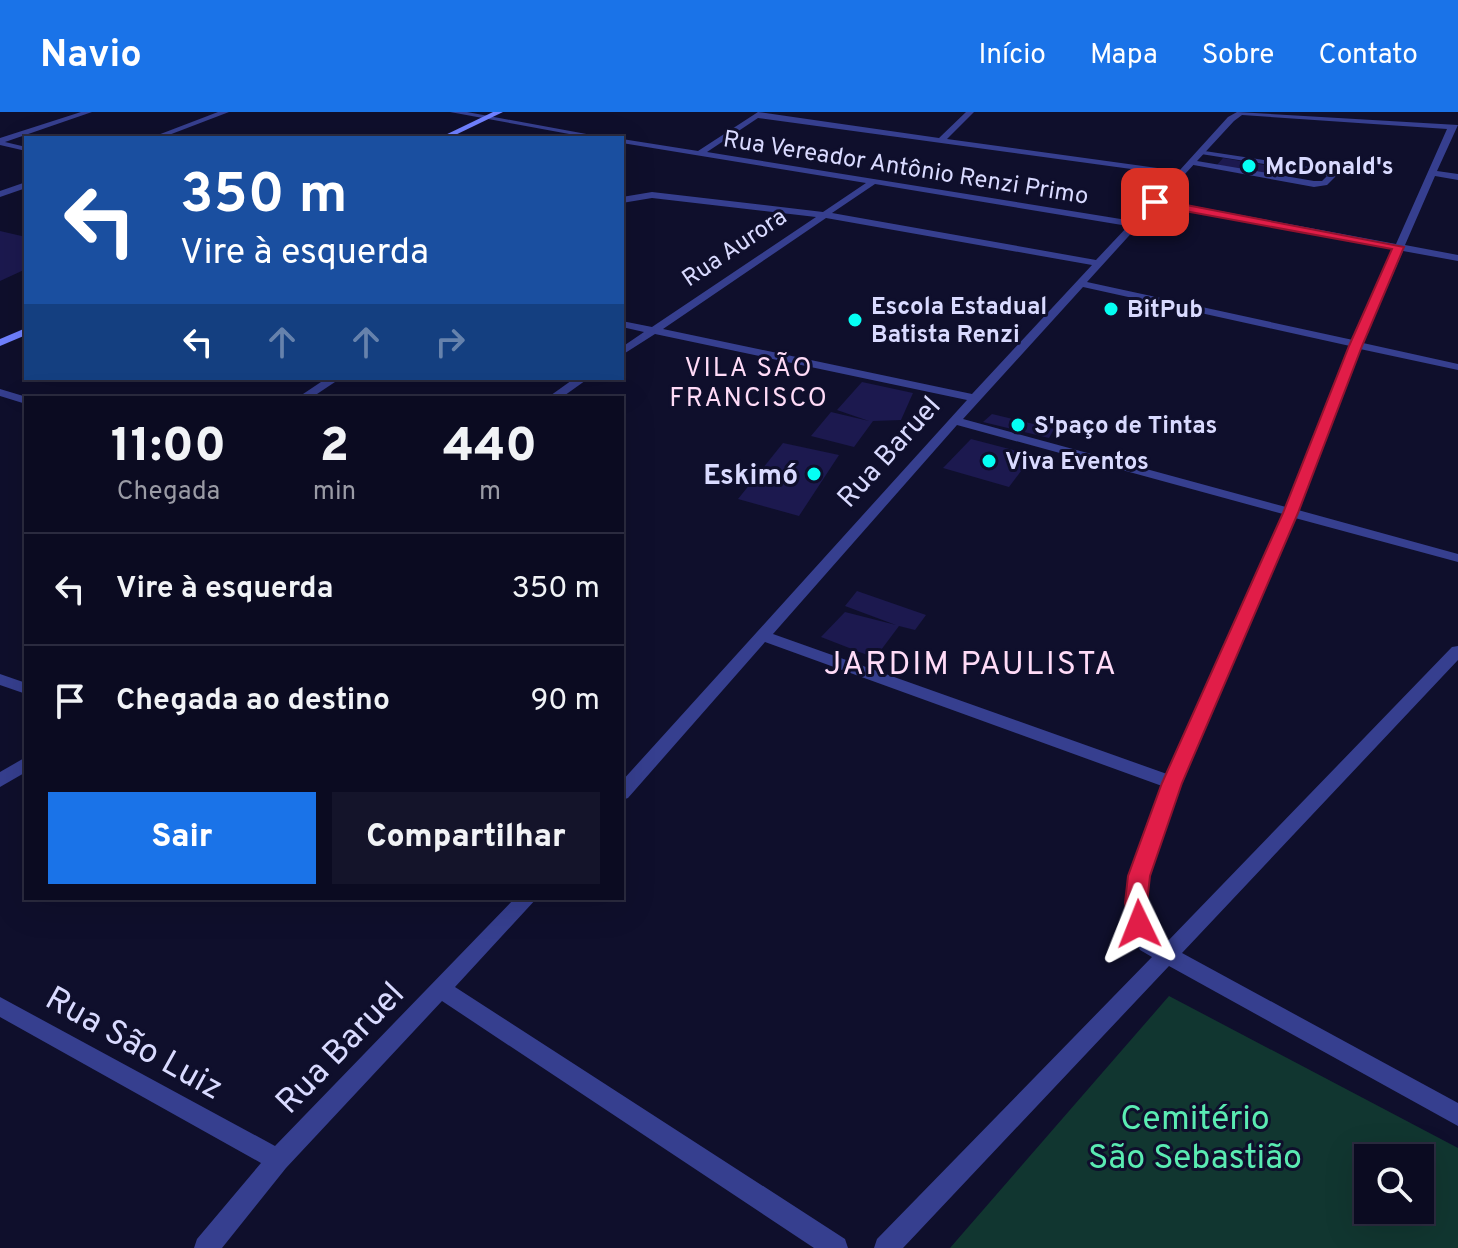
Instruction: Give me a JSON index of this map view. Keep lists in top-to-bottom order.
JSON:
{
  "streets": {
    "street": [
      "Rua Vereador Antônio Renzi Primo",
      "Rua Aurora",
      "Rua Baruel",
      "Rua São Luiz"
    ]
  },
  "crossings": [
    ["Rua Vereador Antônio Renzi Primo", "Rua Aurora"],
    ["Rua Vereador Antônio Renzi Primo", "Rua Baruel"],
    ["Rua Baruel", "Rua São Luiz"]
  ],
  "districts": ["VILA SÃO FRANCISCO", "JARDIM PAULISTA"],
  "parks": ["Cemitério São Sebastião"],
  "places": [
    "McDonald's",
    "BitPub",
    "Escola Estadual Batista Renzi",
    "S'paço de Tintas",
    "Viva Eventos",
    "Eskimó"
  ],
  "page": {
    "header": "Navio",
    "nav": [
      "Início",
      "Mapa",
      "Sobre",
      "Contato"
    ],
    "turn": ["350 m", "Vire à esquerda"],
    "eta": [
      "11:00",
      "Chegada",
      "2",
      "min",
      "440",
      "m"
    ],
    "list": [
      {
        "name": "Vire à esquerda",
        "value": "350 m"
      },
      {
        "name": "Chegada ao destino",
        "value": "90 m"
      }
    ],
    "buttons": ["Sair", "Compartilhar"]
  }
}
